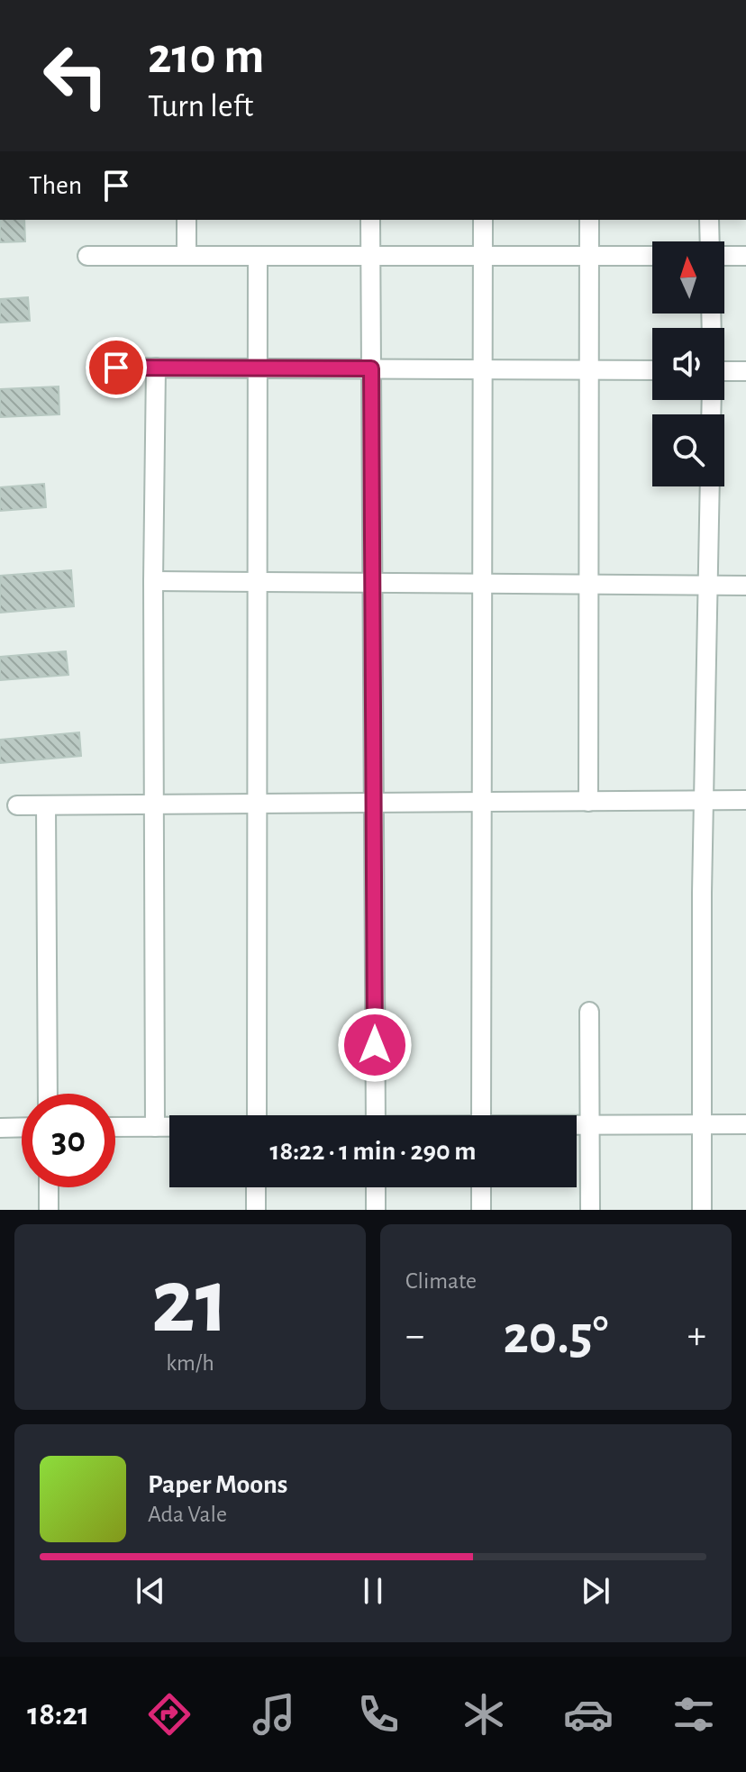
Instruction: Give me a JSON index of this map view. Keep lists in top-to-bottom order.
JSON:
{
  "north": "top",
  "page": {
    "turn": ["210 m", "Turn left"],
    "then": "Then",
    "limit": "30",
    "trip": "18:22 · 1 min · 290 m",
    "tile": [
      ["21", "km/h"],
      "Climate"
    ],
    "heat": ["−", "20.5°", "+"],
    "song": ["Paper Moons", "Ada Vale"],
    "tabs": "18:21"
  }
}
